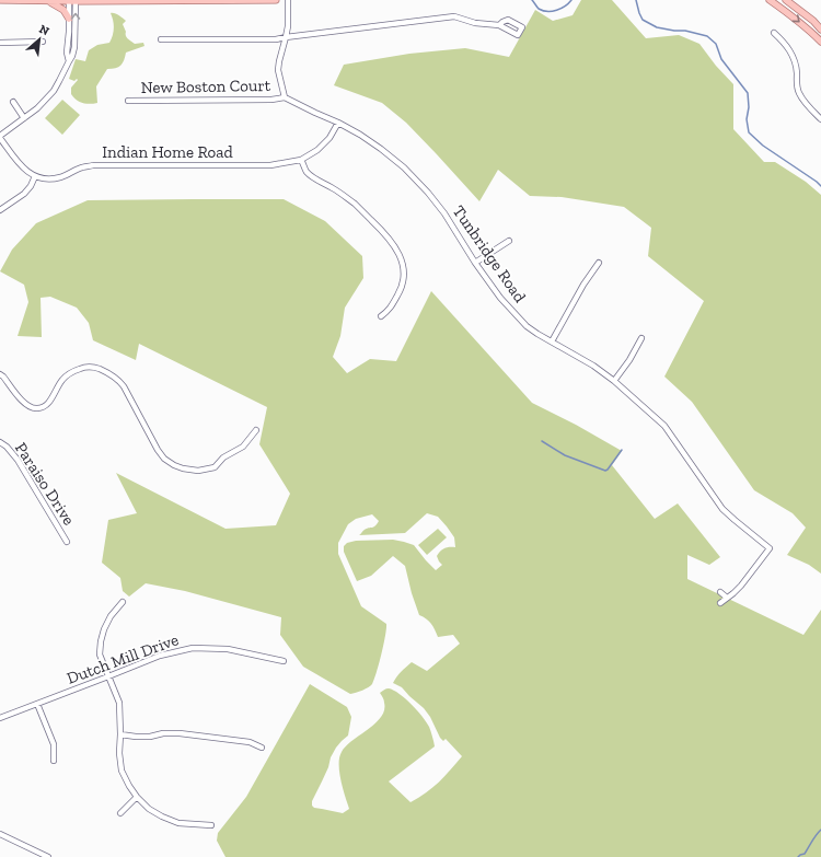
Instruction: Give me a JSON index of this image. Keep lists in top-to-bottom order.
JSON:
{
  "streets": {
    "street": [
      "New Boston Court",
      "Indian Home Road",
      "Tunbridge Road",
      "Paraiso Drive",
      "Dutch Mill Drive"
    ]
  },
  "crossings": [
    ["New Boston Court", "Tunbridge Road"],
    ["Indian Home Road", "Tunbridge Road"]
  ],
  "north": "top right"
}
